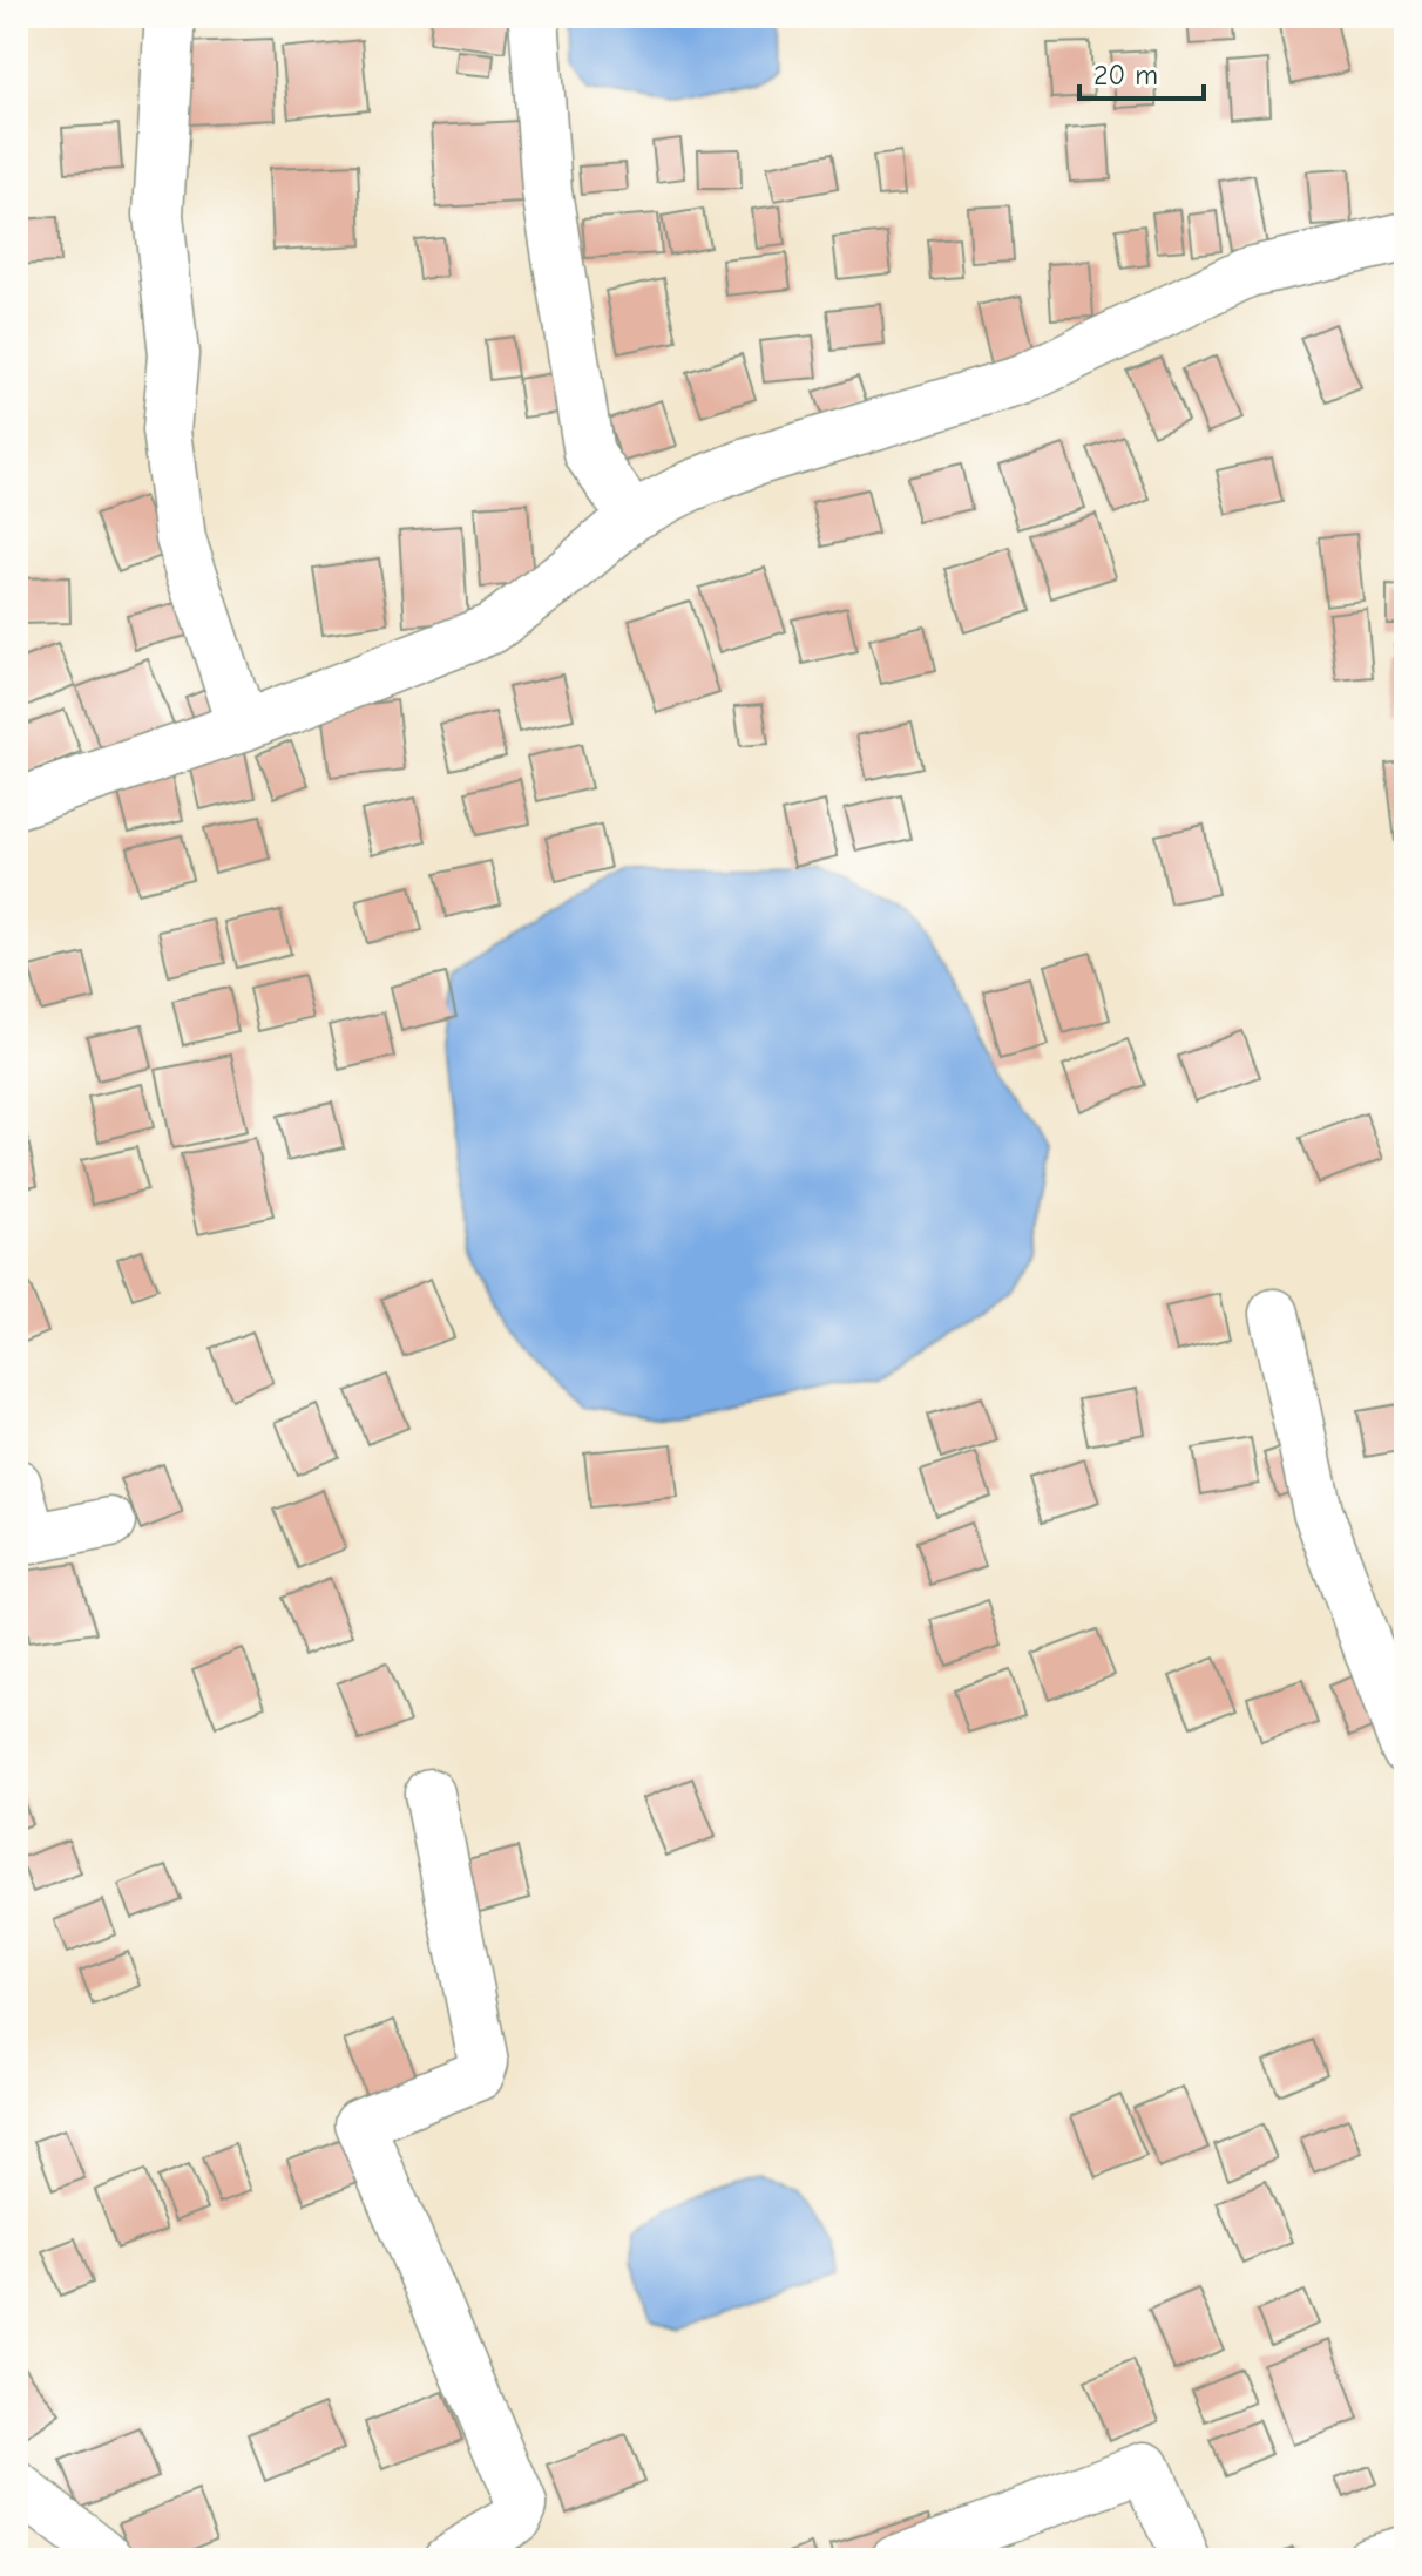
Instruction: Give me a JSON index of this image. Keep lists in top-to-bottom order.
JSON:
{
  "scale_bar": "20 m"
}
